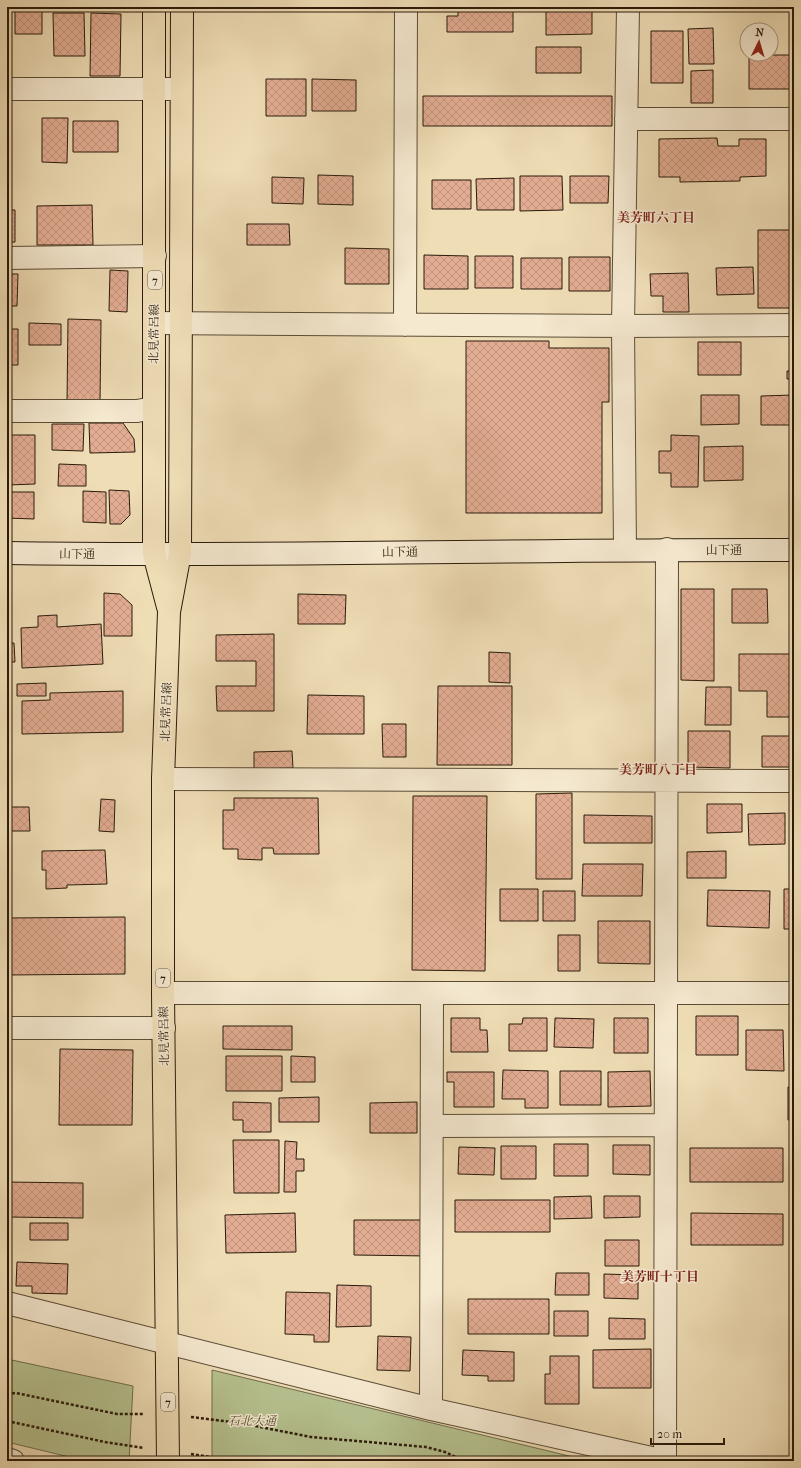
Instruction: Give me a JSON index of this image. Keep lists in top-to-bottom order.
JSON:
{
  "streets": {
    "main road": ["7", "北見常呂線"],
    "street": ["山下通"]
  },
  "crossings": [
    ["北見常呂線", "山下通"]
  ],
  "districts": ["美芳町六丁目", "美芳町八丁目", "美芳町十丁目"],
  "parks": ["石北大通"],
  "scale_bar": "20 m",
  "north": "top"
}
